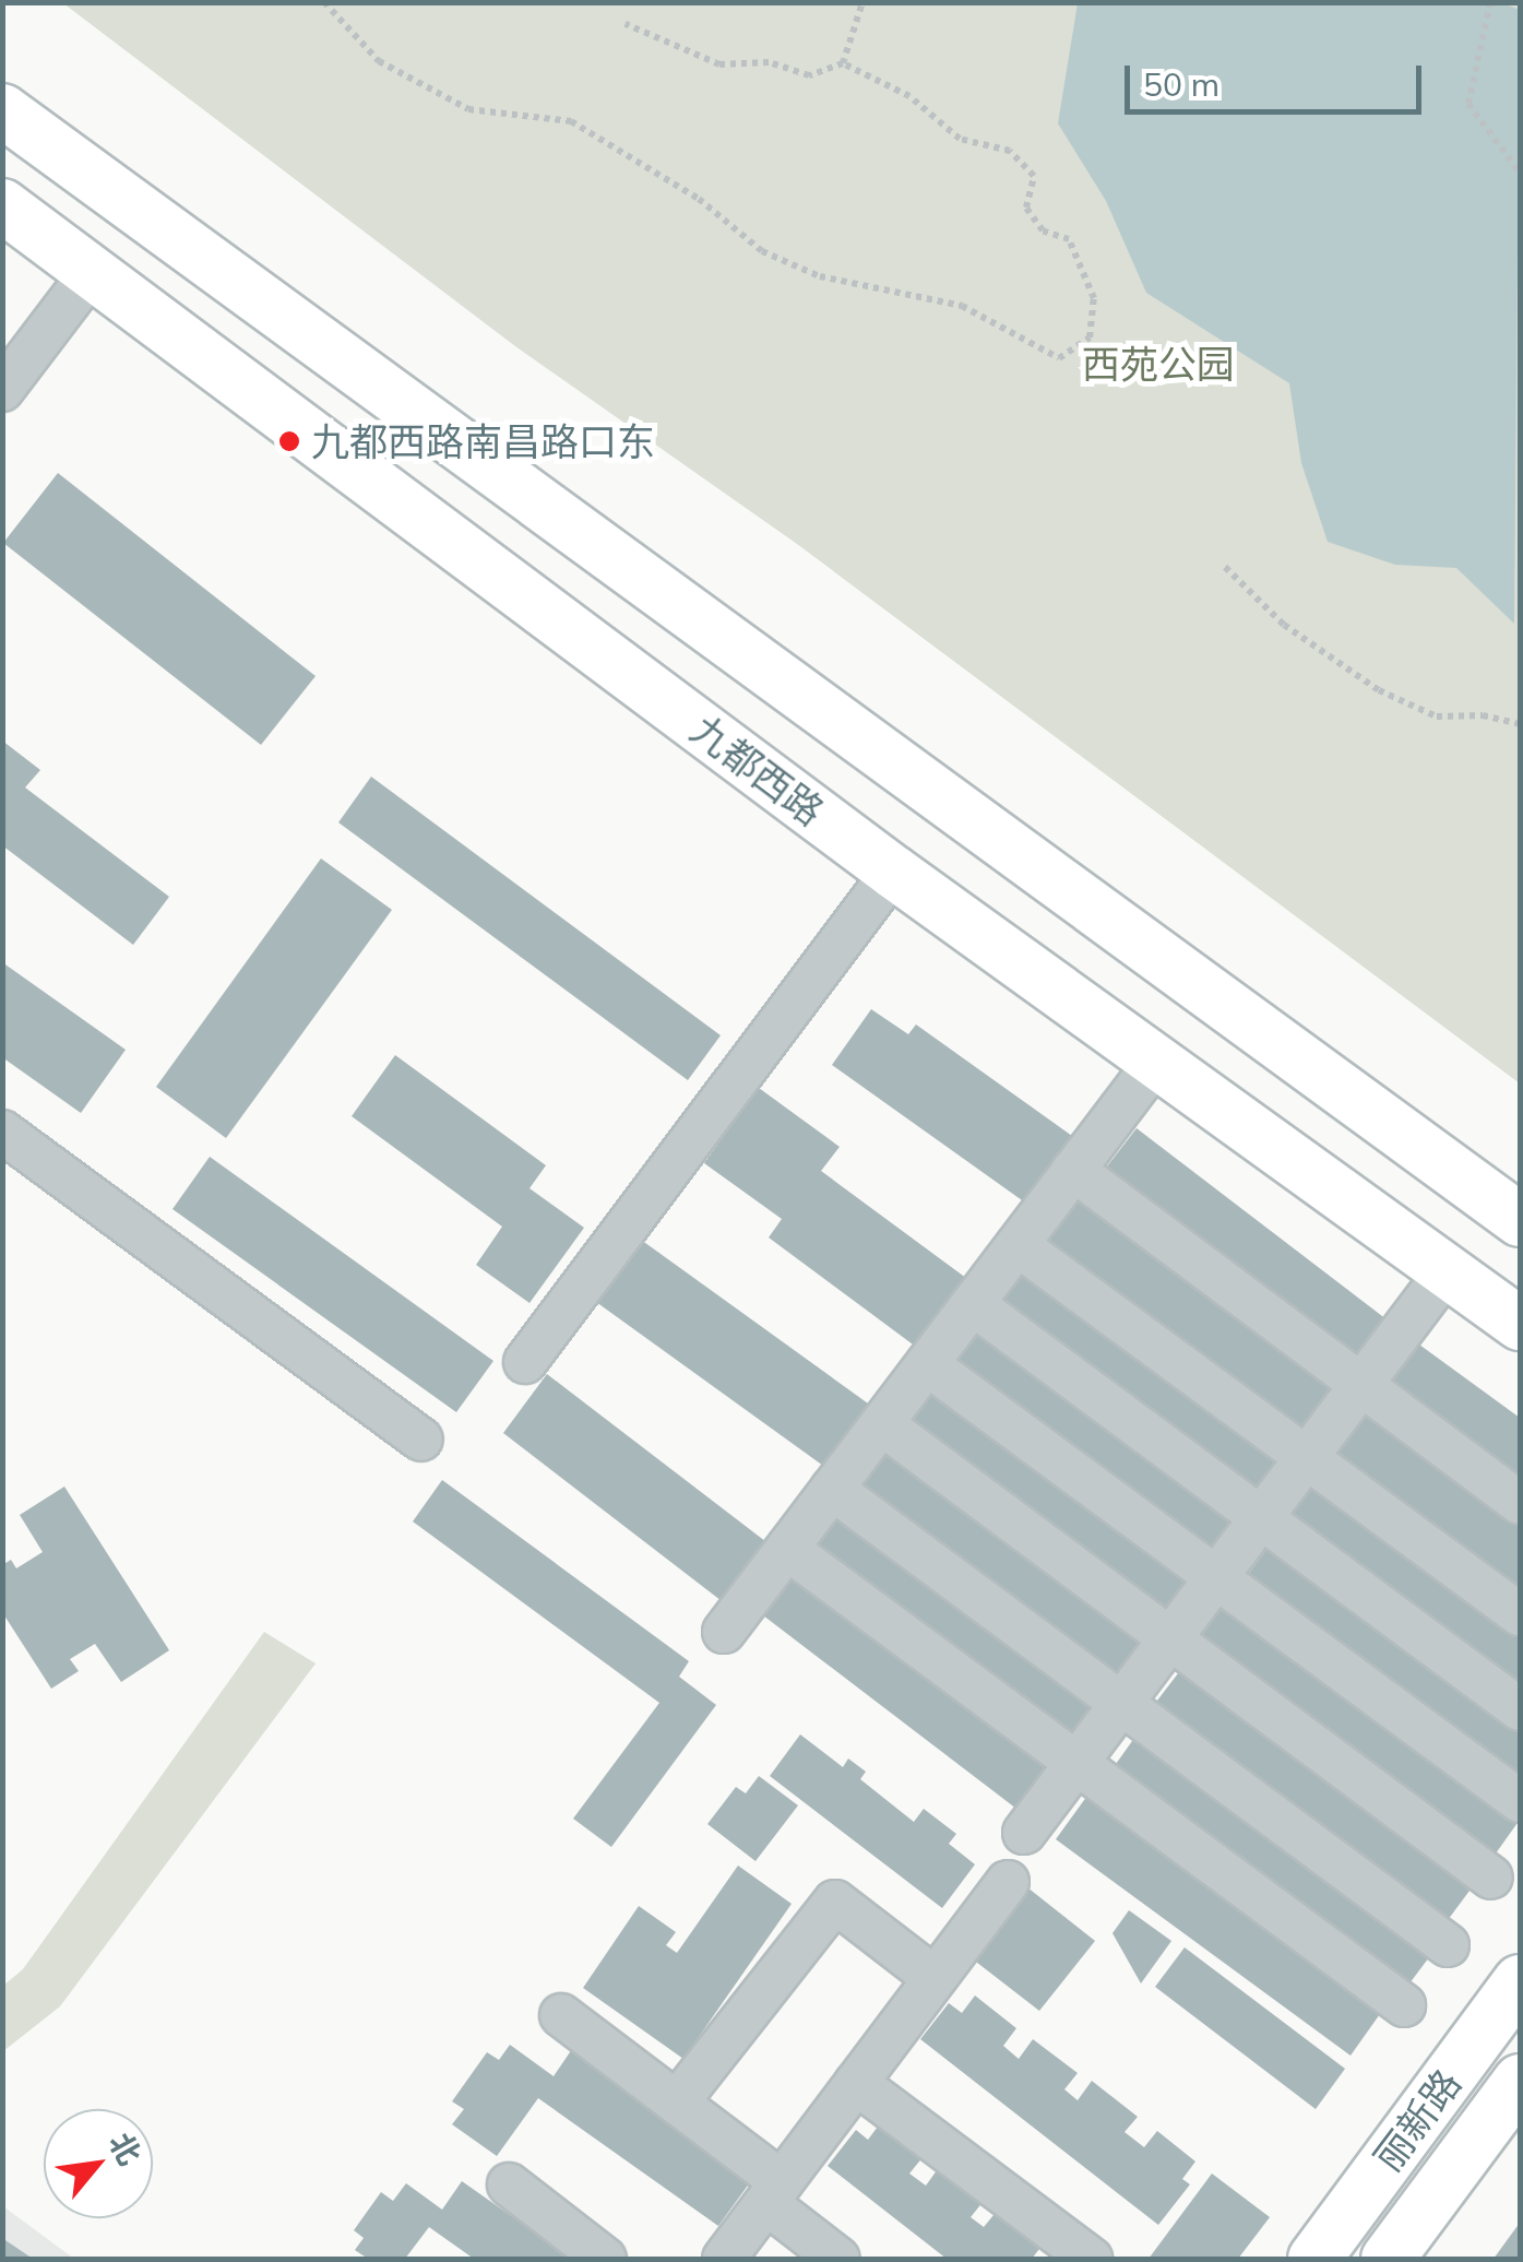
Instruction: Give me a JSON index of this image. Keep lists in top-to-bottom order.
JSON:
{
  "streets": {
    "main road": ["九都西路", "丽新路"]
  },
  "parks": ["西苑公园"],
  "places": ["九都西路南昌路口东"],
  "scale_bar": "50 m",
  "north": "top right"
}
